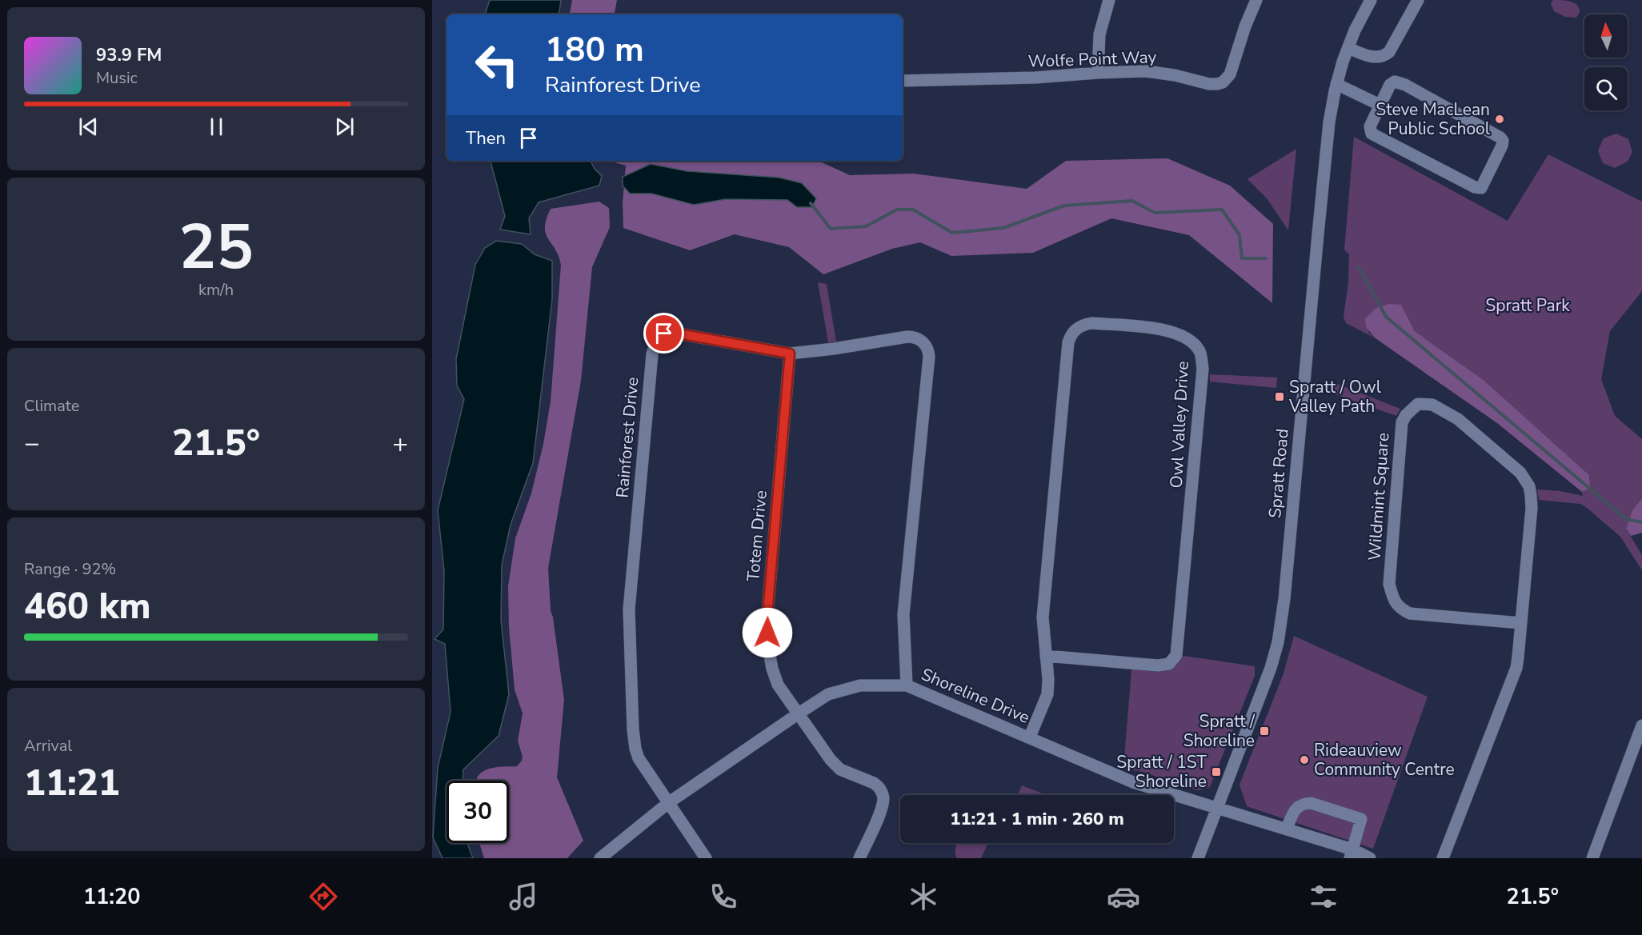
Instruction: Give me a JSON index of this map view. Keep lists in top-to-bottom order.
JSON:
{
  "streets": {
    "street": [
      "Wolfe Point Way",
      "Owl Valley Drive",
      "Rainforest Drive",
      "Spratt Road",
      "Wildmint Square",
      "Totem Drive",
      "Shoreline Drive"
    ]
  },
  "crossings": [
    ["Owl Valley Drive", "Shoreline Drive"],
    ["Rainforest Drive", "Totem Drive"],
    ["Rainforest Drive", "Shoreline Drive"],
    ["Spratt Road", "Shoreline Drive"],
    ["Totem Drive", "Shoreline Drive"]
  ],
  "parks": ["Spratt Park"],
  "places": {
    "other": ["Steve MacLean Public School", "Rideauview Community Centre"],
    "transit": ["Spratt / Owl Valley Path", "Spratt / Shoreline", "Spratt / 1ST Shoreline"]
  },
  "north": "top",
  "page": {
    "turn": ["180 m", "Rainforest Drive"],
    "song": ["93.9 FM", "Music"],
    "then": "Then",
    "tile": [
      ["25", "km/h"],
      "Climate",
      ["Range · 92%", "460 km"],
      ["Arrival", "11:21"]
    ],
    "heat": ["−", "21.5°", "+"],
    "limit": "30",
    "trip": "11:21 · 1 min · 260 m",
    "tabs": ["11:20", "21.5°"]
  }
}
